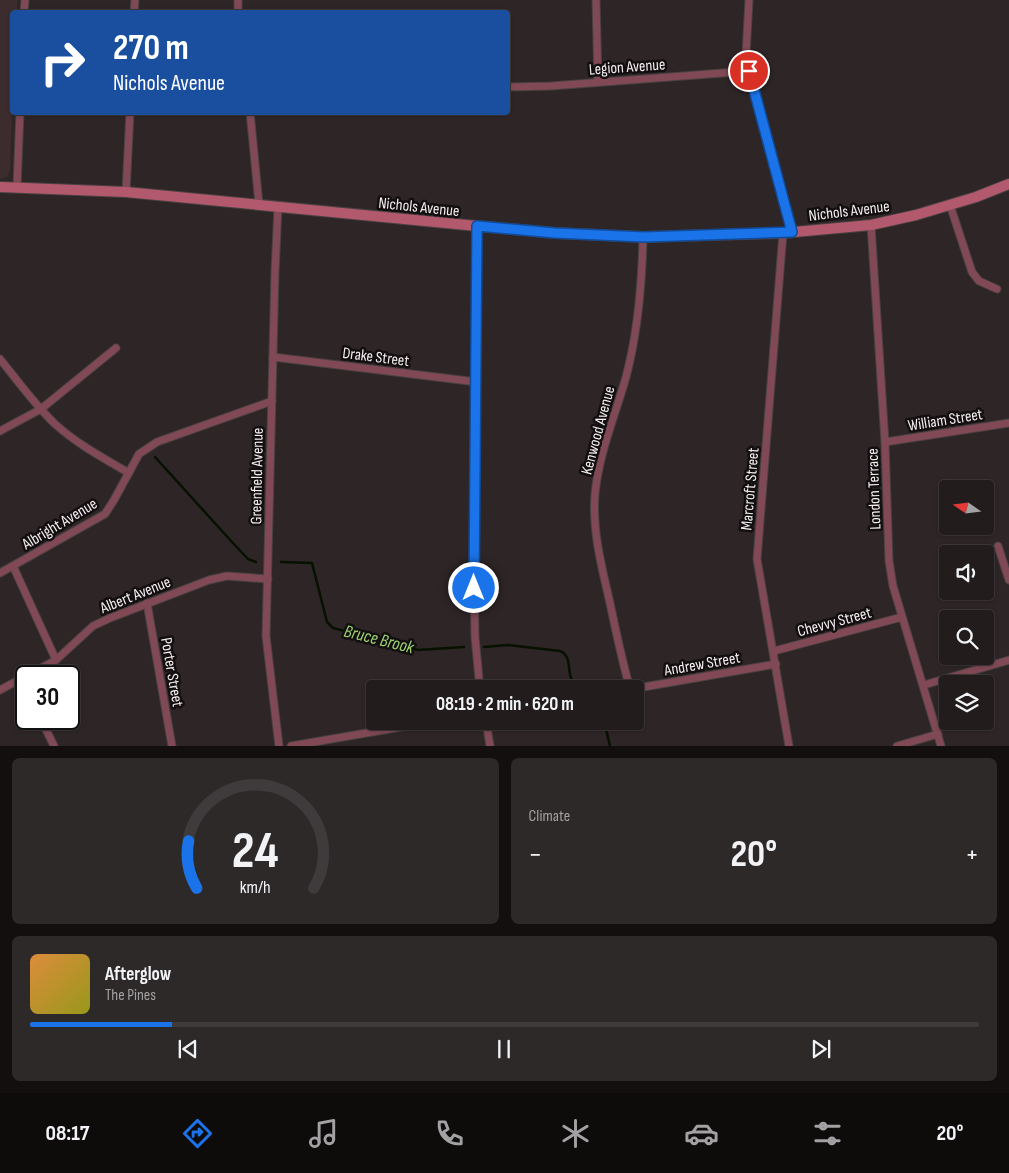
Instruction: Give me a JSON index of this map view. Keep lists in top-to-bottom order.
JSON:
{
  "streets": {
    "main road": ["Nichols Avenue"],
    "street": [
      "Legion Avenue",
      "Drake Street",
      "William Street",
      "Kenwood Avenue",
      "Greenfield Avenue",
      "Marcroft Street",
      "London Terrace",
      "Albright Avenue",
      "Albert Avenue",
      "Chevvy Street",
      "Andrew Street",
      "Porter Street"
    ]
  },
  "crossings": [
    ["Legion Avenue", "Marcroft Street"],
    ["Nichols Avenue", "Kenwood Avenue"],
    ["Nichols Avenue", "Greenfield Avenue"],
    ["Nichols Avenue", "Marcroft Street"],
    ["Nichols Avenue", "London Terrace"],
    ["Drake Street", "Greenfield Avenue"],
    ["William Street", "London Terrace"],
    ["Greenfield Avenue", "Albright Avenue"],
    ["Greenfield Avenue", "Albert Avenue"],
    ["Marcroft Street", "Chevvy Street"],
    ["Marcroft Street", "Andrew Street"],
    ["London Terrace", "Chevvy Street"],
    ["Albert Avenue", "Porter Street"]
  ],
  "water": ["Bruce Brook"],
  "north": "left",
  "page": {
    "turn": ["270 m", "Nichols Avenue"],
    "limit": "30",
    "trip": "08:19 · 2 min · 620 m",
    "tile": "Climate",
    "heat": ["−", "20°", "+"],
    "song": ["Afterglow", "The Pines"],
    "tabs": ["08:17", "20°"],
    "gauge": ["24", "km/h"]
  }
}
